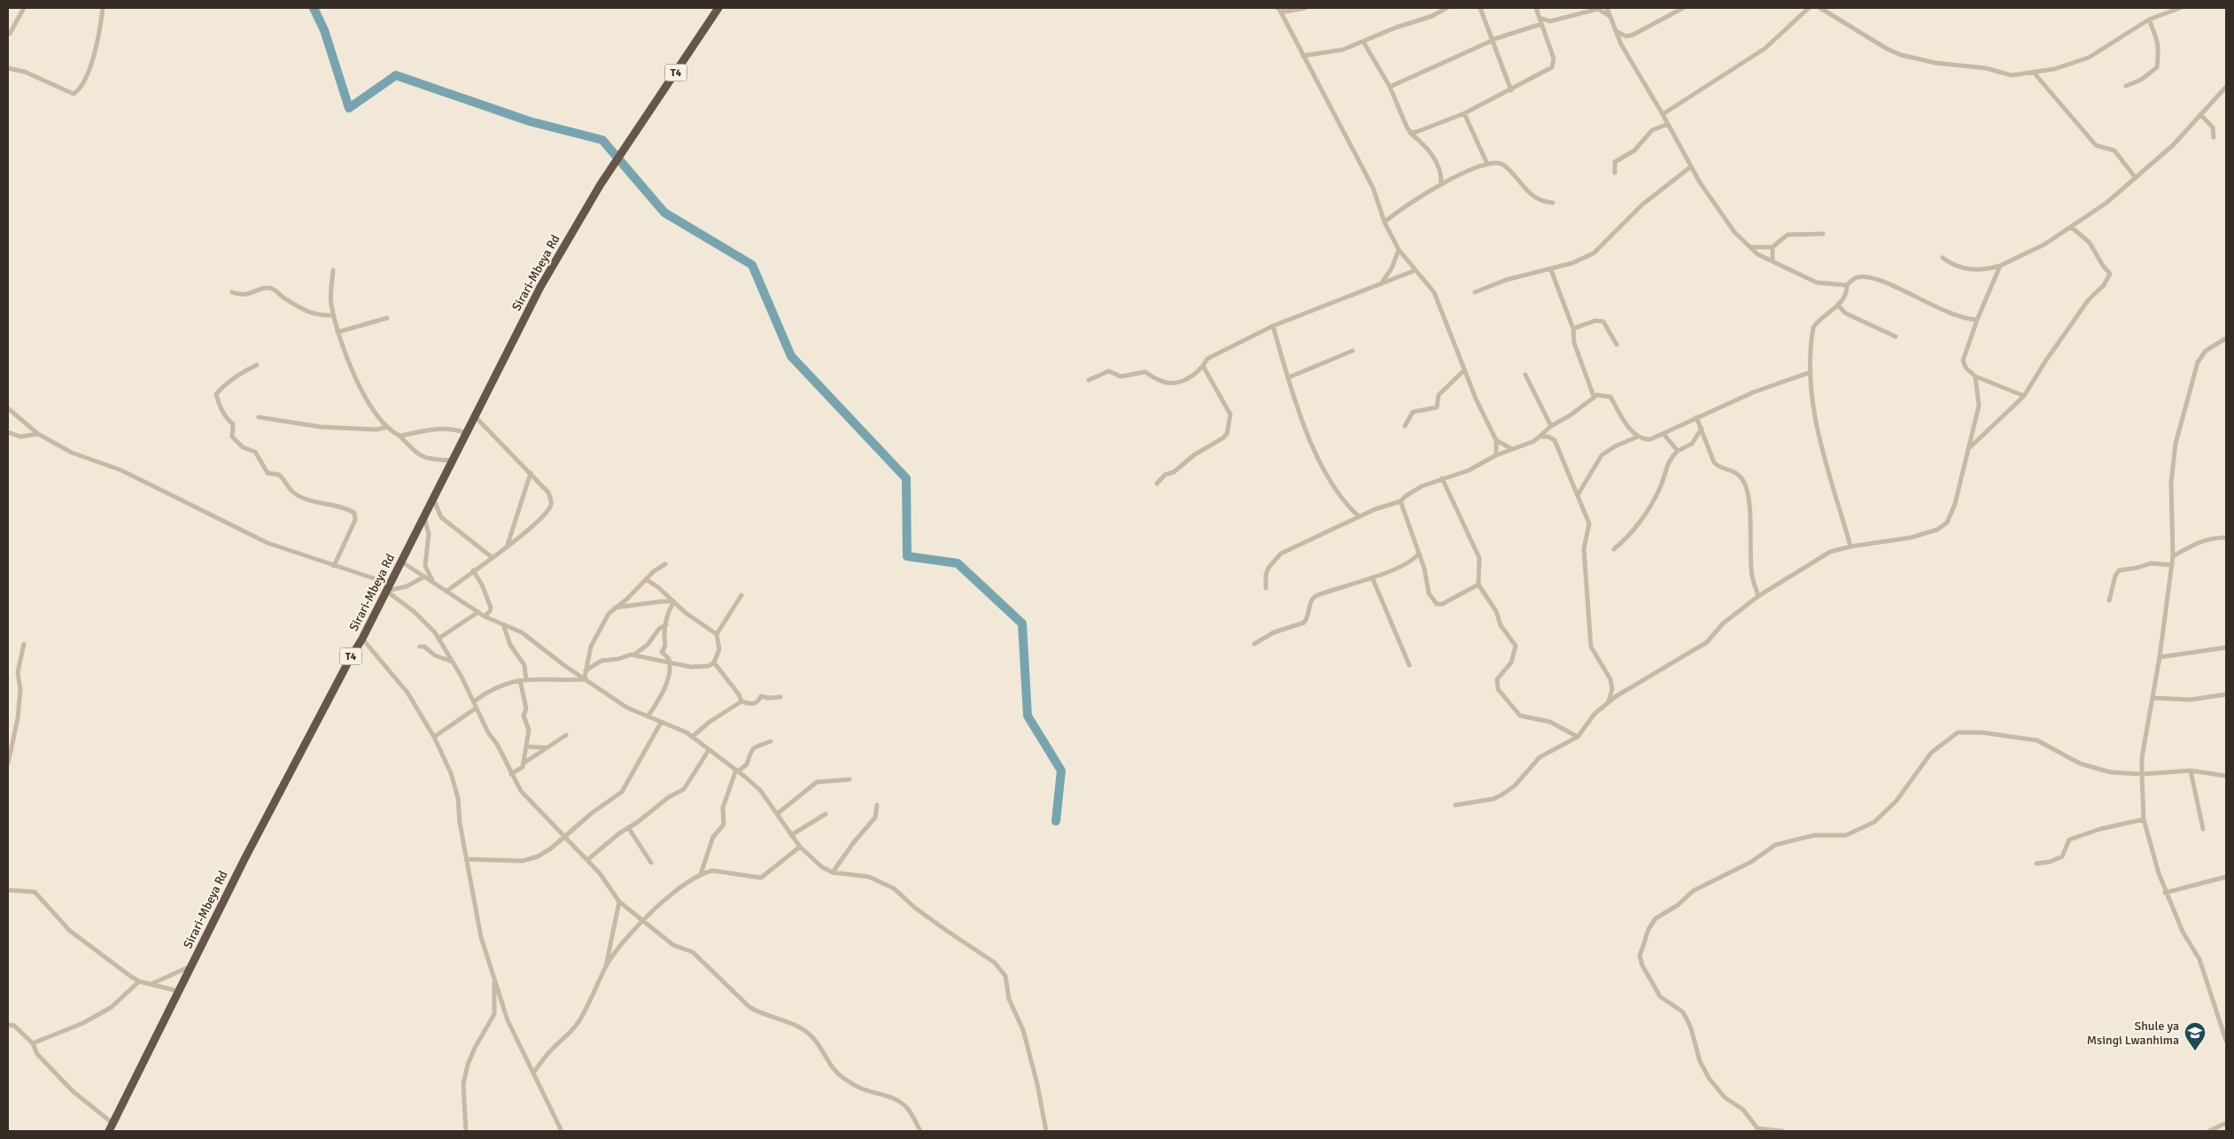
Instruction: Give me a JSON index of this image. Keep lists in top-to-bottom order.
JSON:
{
  "streets": {
    "highway": ["T4", "Sirari-Mbeya Rd"]
  },
  "places": {
    "school or university": ["Shule ya Msingi Lwanhima"]
  }
}
